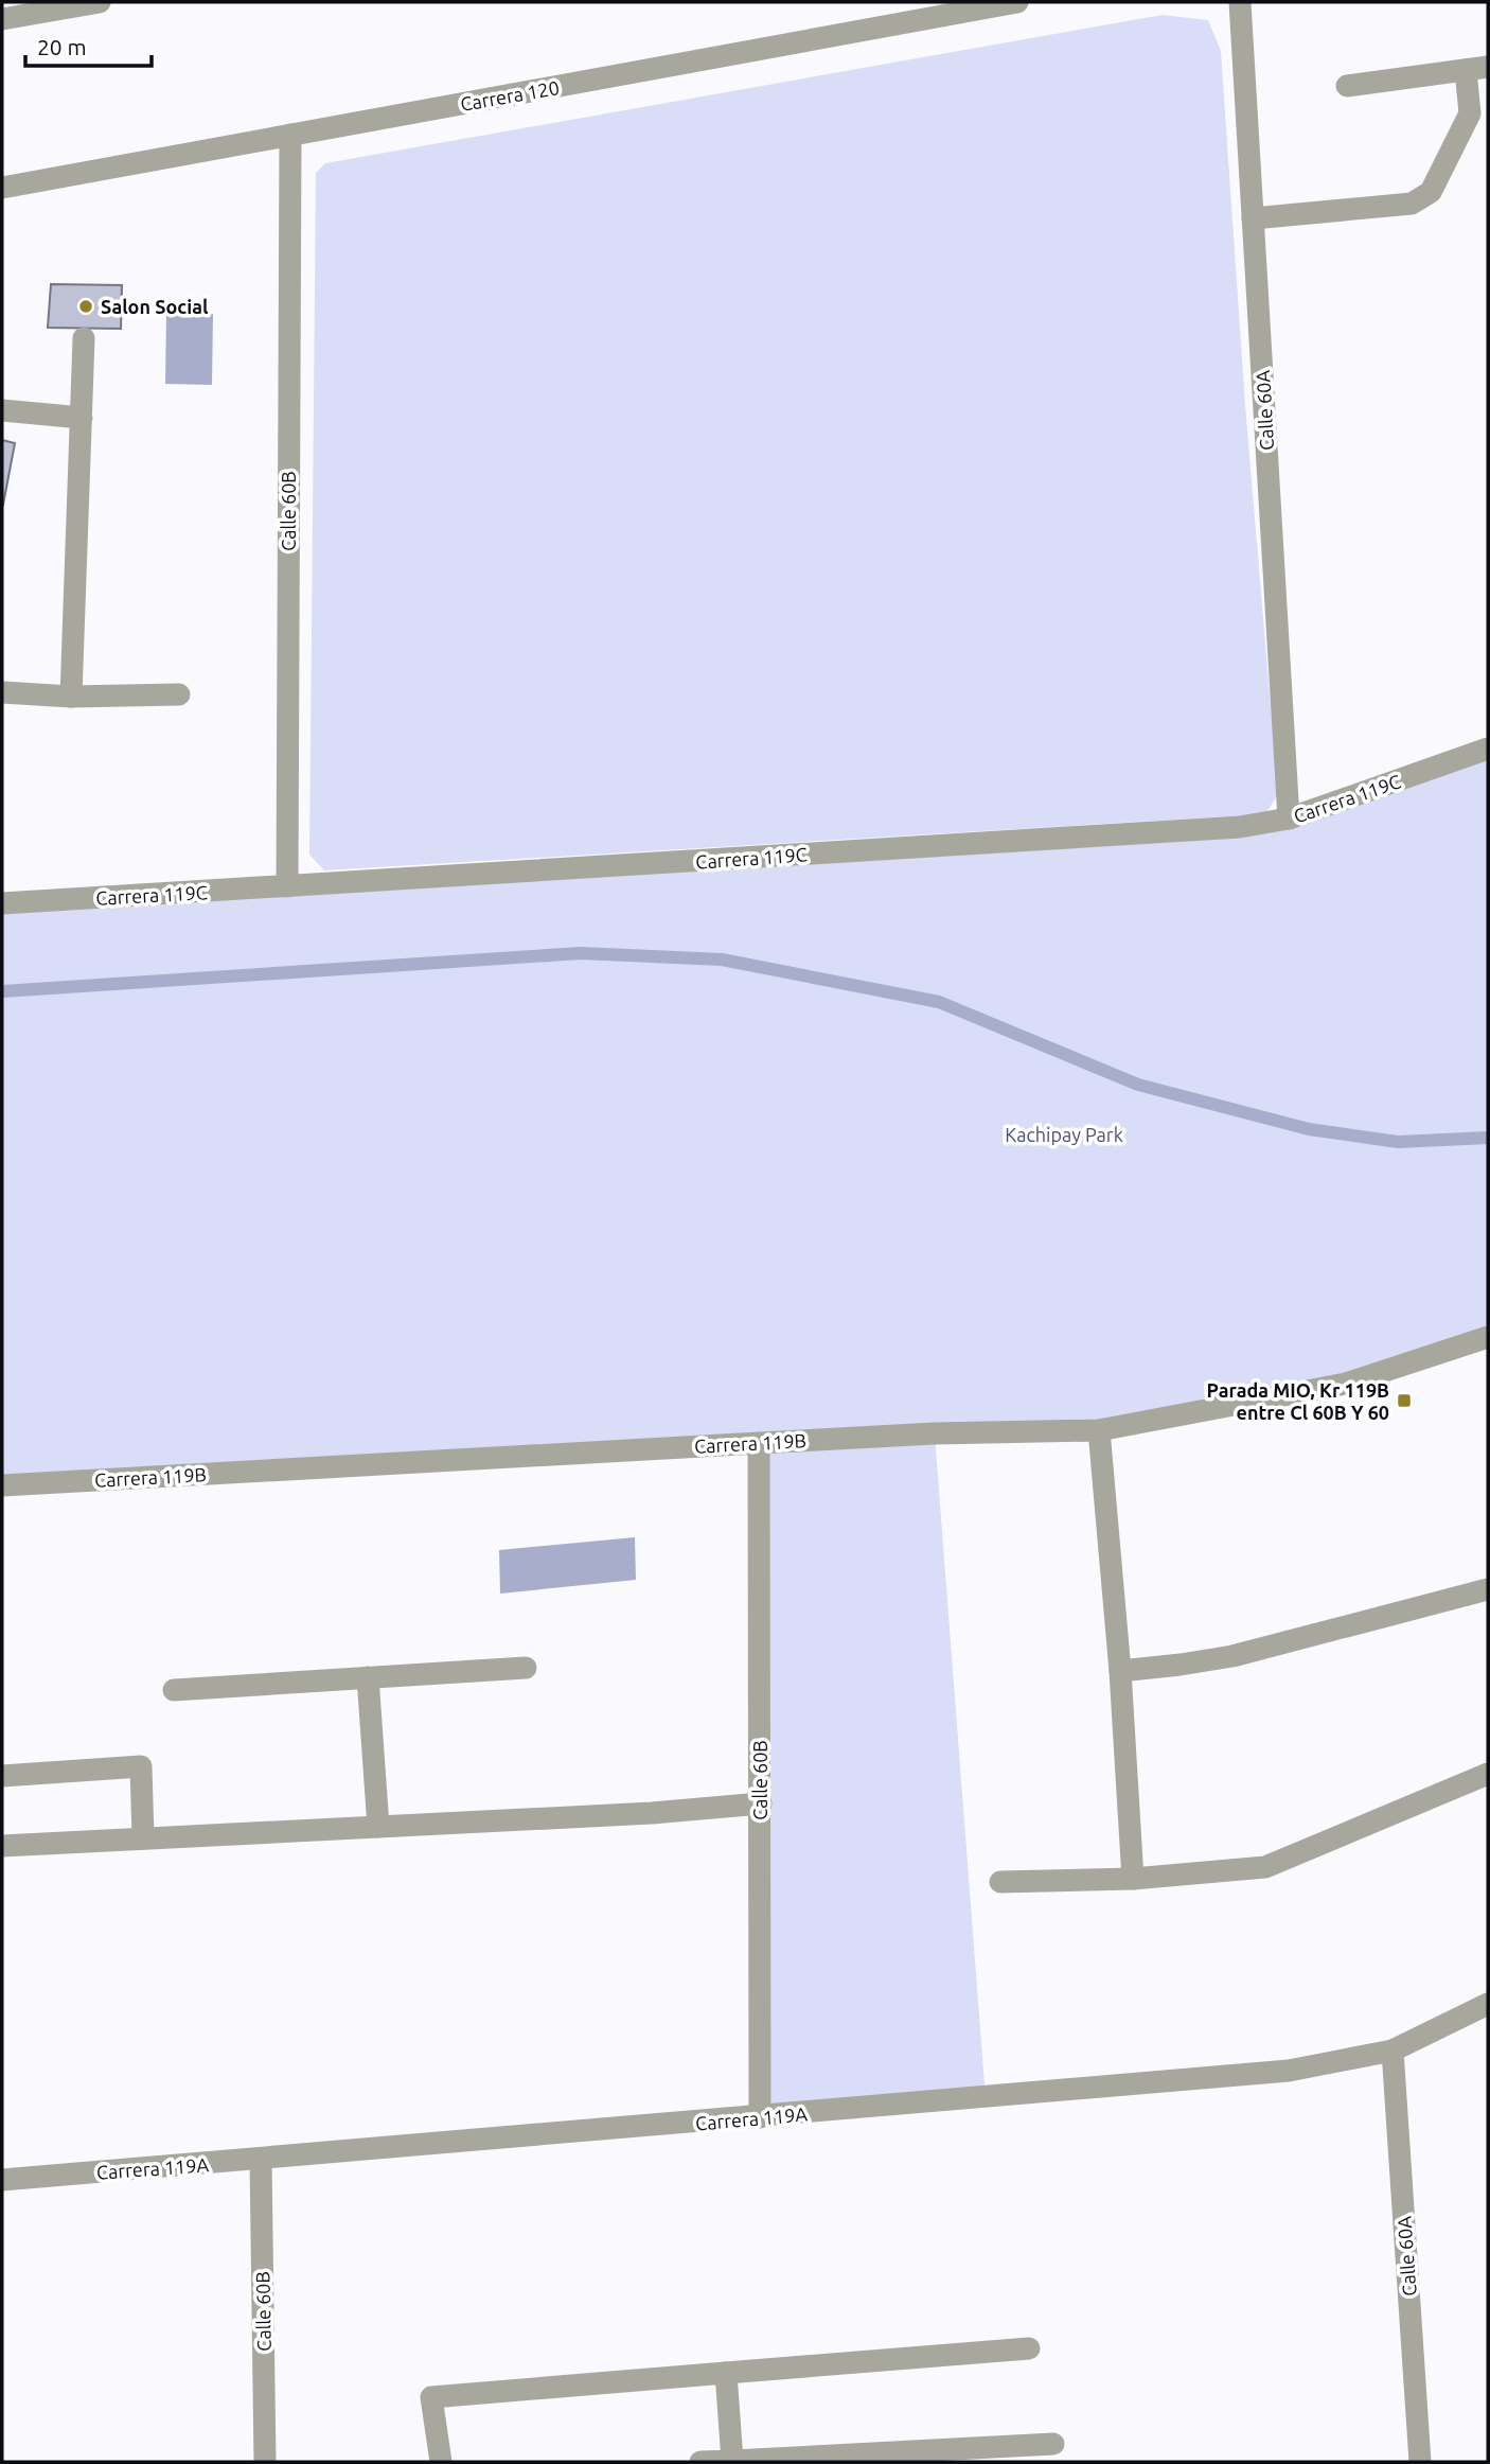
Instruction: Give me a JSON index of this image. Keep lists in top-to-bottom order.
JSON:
{
  "streets": {
    "street": [
      "Carrera 120",
      "Calle 60A",
      "Calle 60B",
      "Carrera 119C",
      "Carrera 119B",
      "Carrera 119A"
    ]
  },
  "crossings": [
    ["Carrera 120", "Calle 60B"],
    ["Calle 60A", "Carrera 119C"],
    ["Calle 60A", "Carrera 119A"],
    ["Calle 60B", "Carrera 119C"],
    ["Calle 60B", "Carrera 119B"],
    ["Calle 60B", "Carrera 119A"]
  ],
  "parks": ["Kachipay Park"],
  "places": {
    "other": ["Salon Social"],
    "transit": ["Parada MIO, Kr 119B entre Cl 60B Y 60"]
  },
  "scale_bar": "20 m"
}
